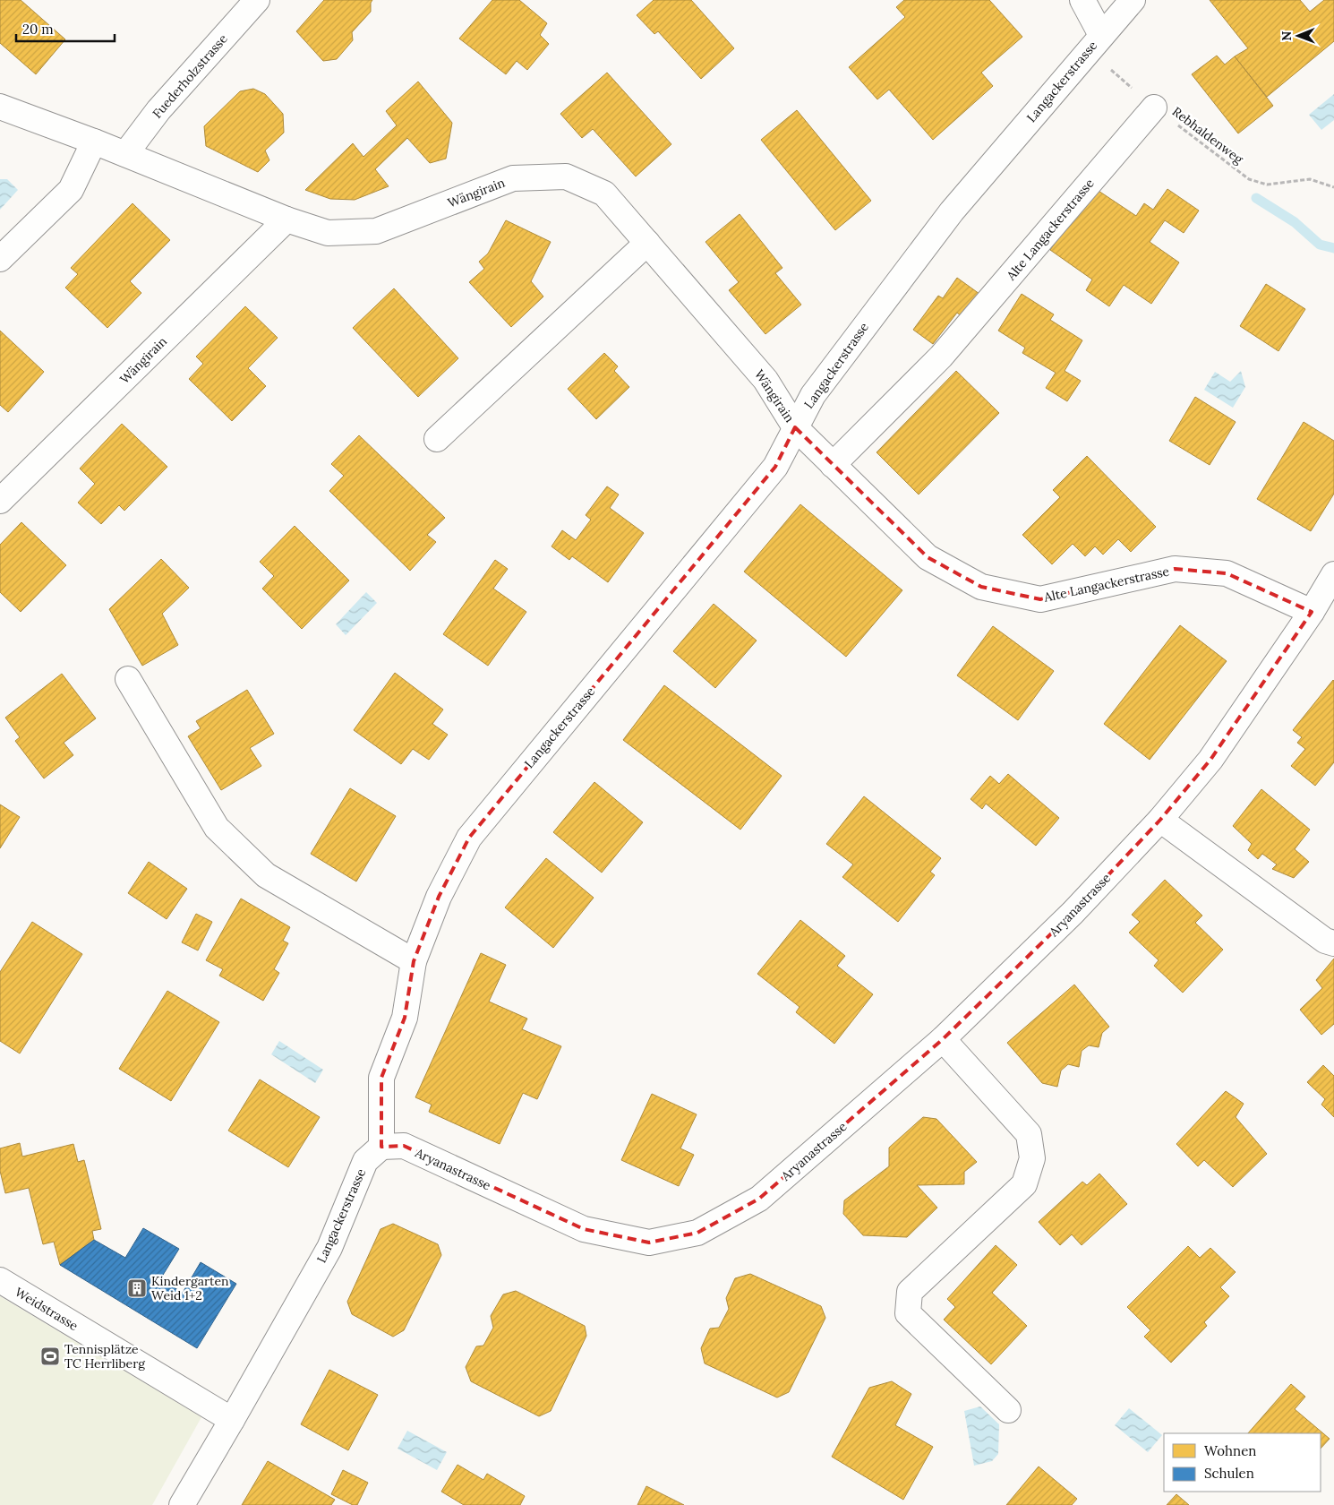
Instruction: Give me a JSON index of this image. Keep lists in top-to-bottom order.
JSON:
{
  "streets": {
    "street": [
      "Fuederholzstrasse",
      "Langackerstrasse",
      "Wängirain",
      "Alte Langackerstrasse",
      "Aryanastrasse",
      "Weidstrasse"
    ],
    "path": ["Rebhaldenweg"]
  },
  "crossings": [
    ["Fuederholzstrasse", "Wängirain"],
    ["Langackerstrasse", "Rebhaldenweg"],
    ["Langackerstrasse", "Wängirain"],
    ["Langackerstrasse", "Alte Langackerstrasse"],
    ["Langackerstrasse", "Aryanastrasse"],
    ["Langackerstrasse", "Weidstrasse"],
    ["Rebhaldenweg", "Alte Langackerstrasse"],
    ["Wängirain", "Alte Langackerstrasse"],
    ["Alte Langackerstrasse", "Aryanastrasse"]
  ],
  "places": {
    "building": ["Kindergarten Weid 1+2"],
    "sports": ["Tennisplätze TC Herrliberg"]
  },
  "legend": ["Wohnen", "Schulen"],
  "scale_bar": "20 m",
  "north": "left"
}
